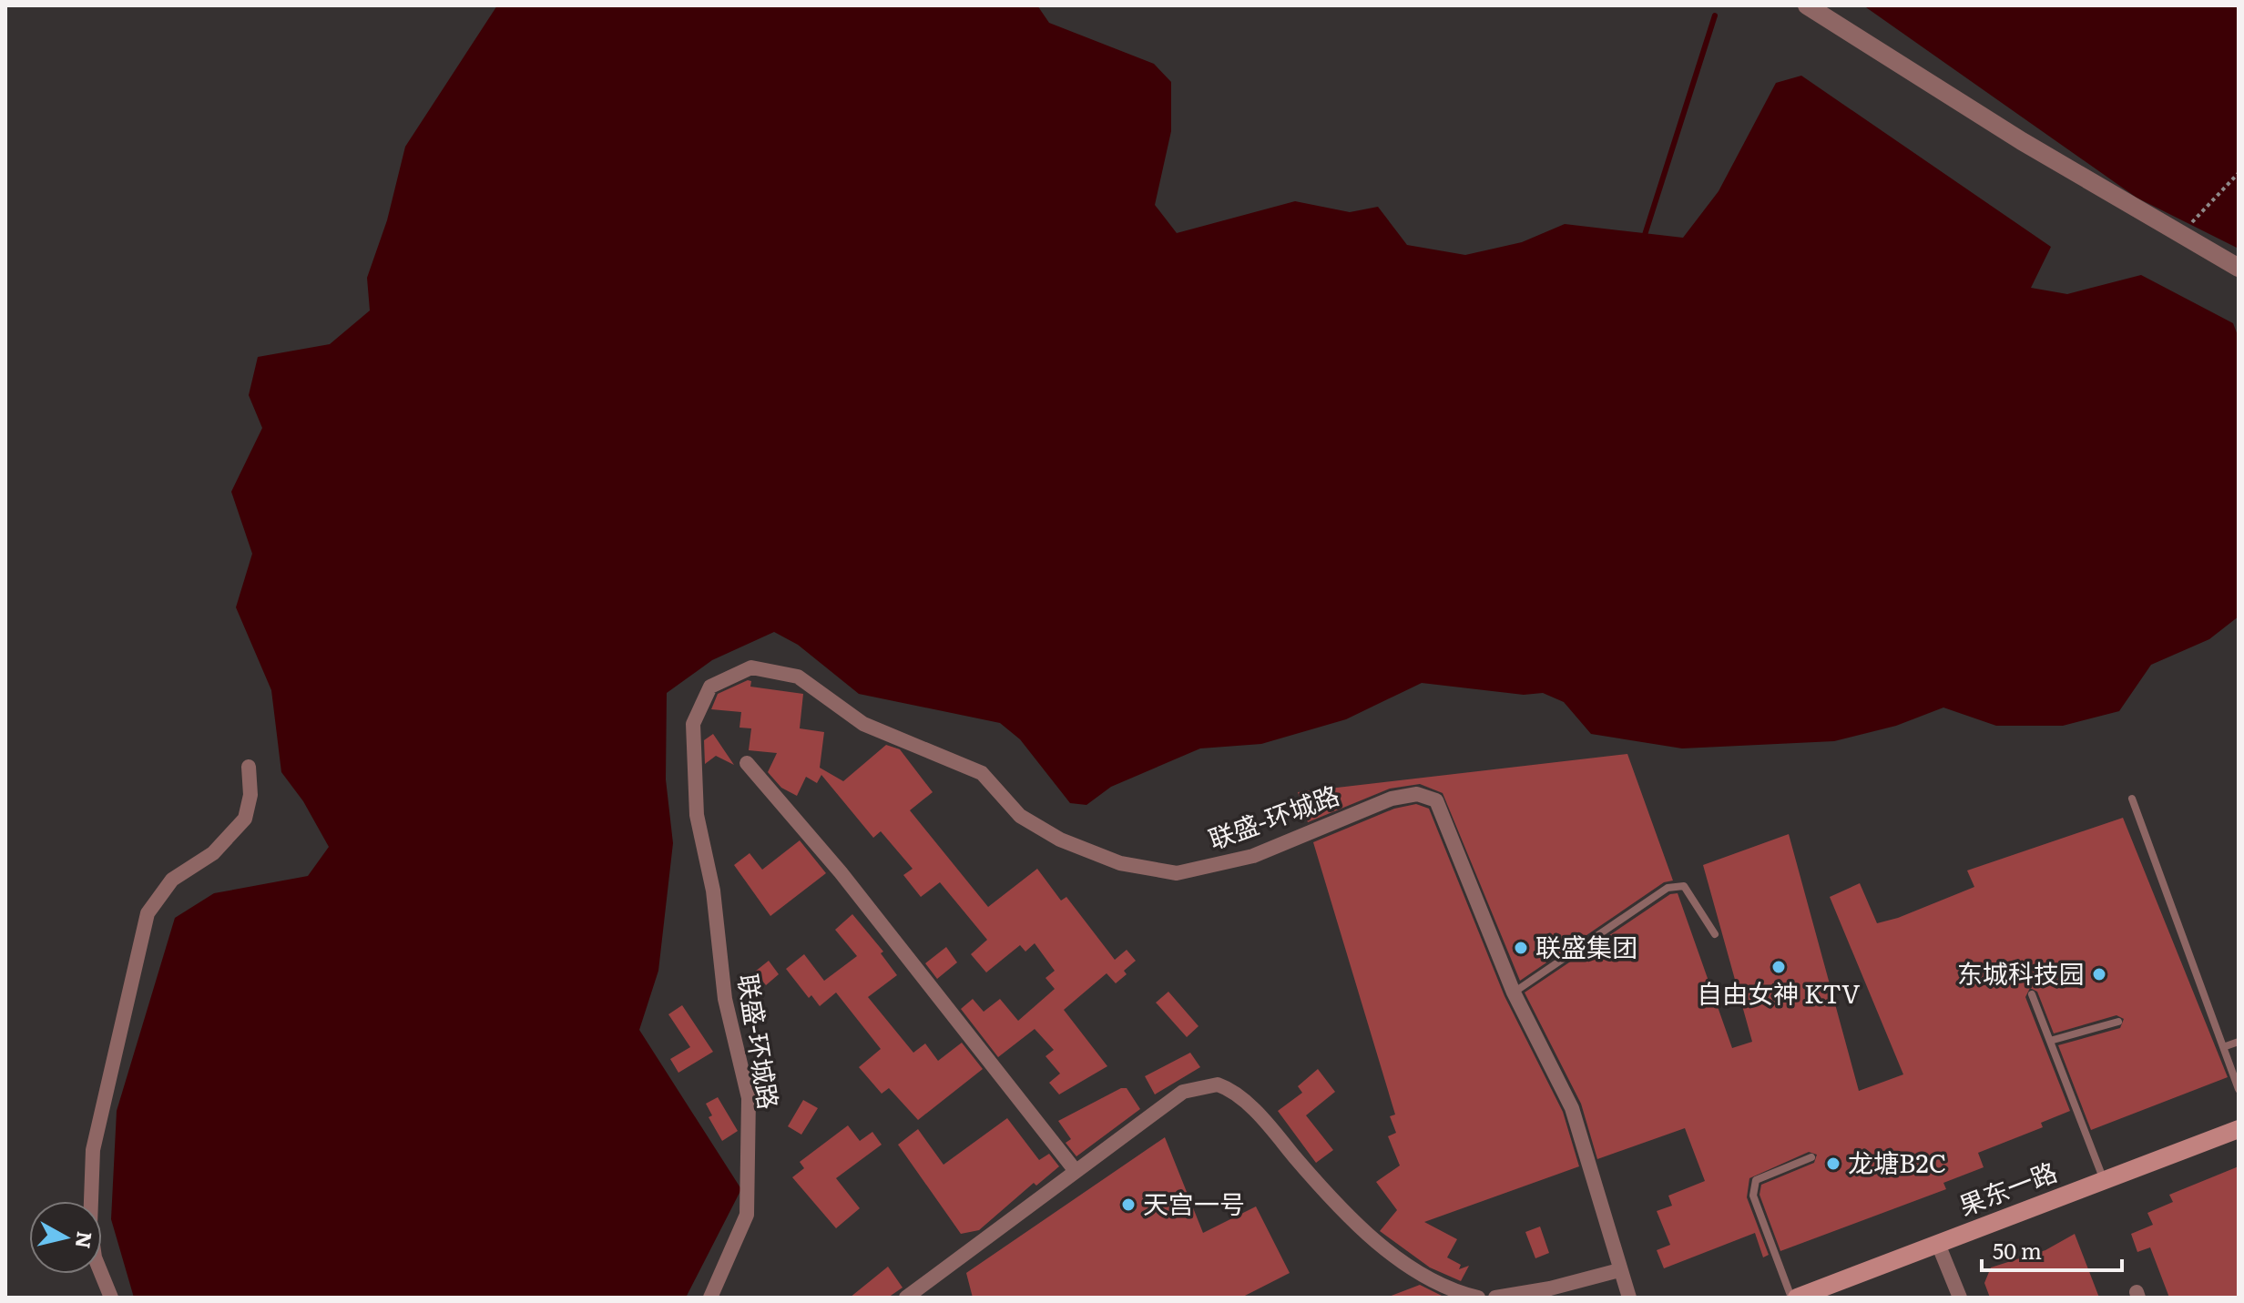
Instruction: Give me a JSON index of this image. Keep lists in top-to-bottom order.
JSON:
{
  "streets": {
    "main road": ["果东一路"],
    "street": ["联盛-环城路"]
  },
  "places": [
    "联盛集团",
    "自由女神 KTV",
    "东城科技园",
    "龙塘B2C",
    "天宫一号"
  ],
  "scale_bar": "50 m",
  "north": "right"
}
